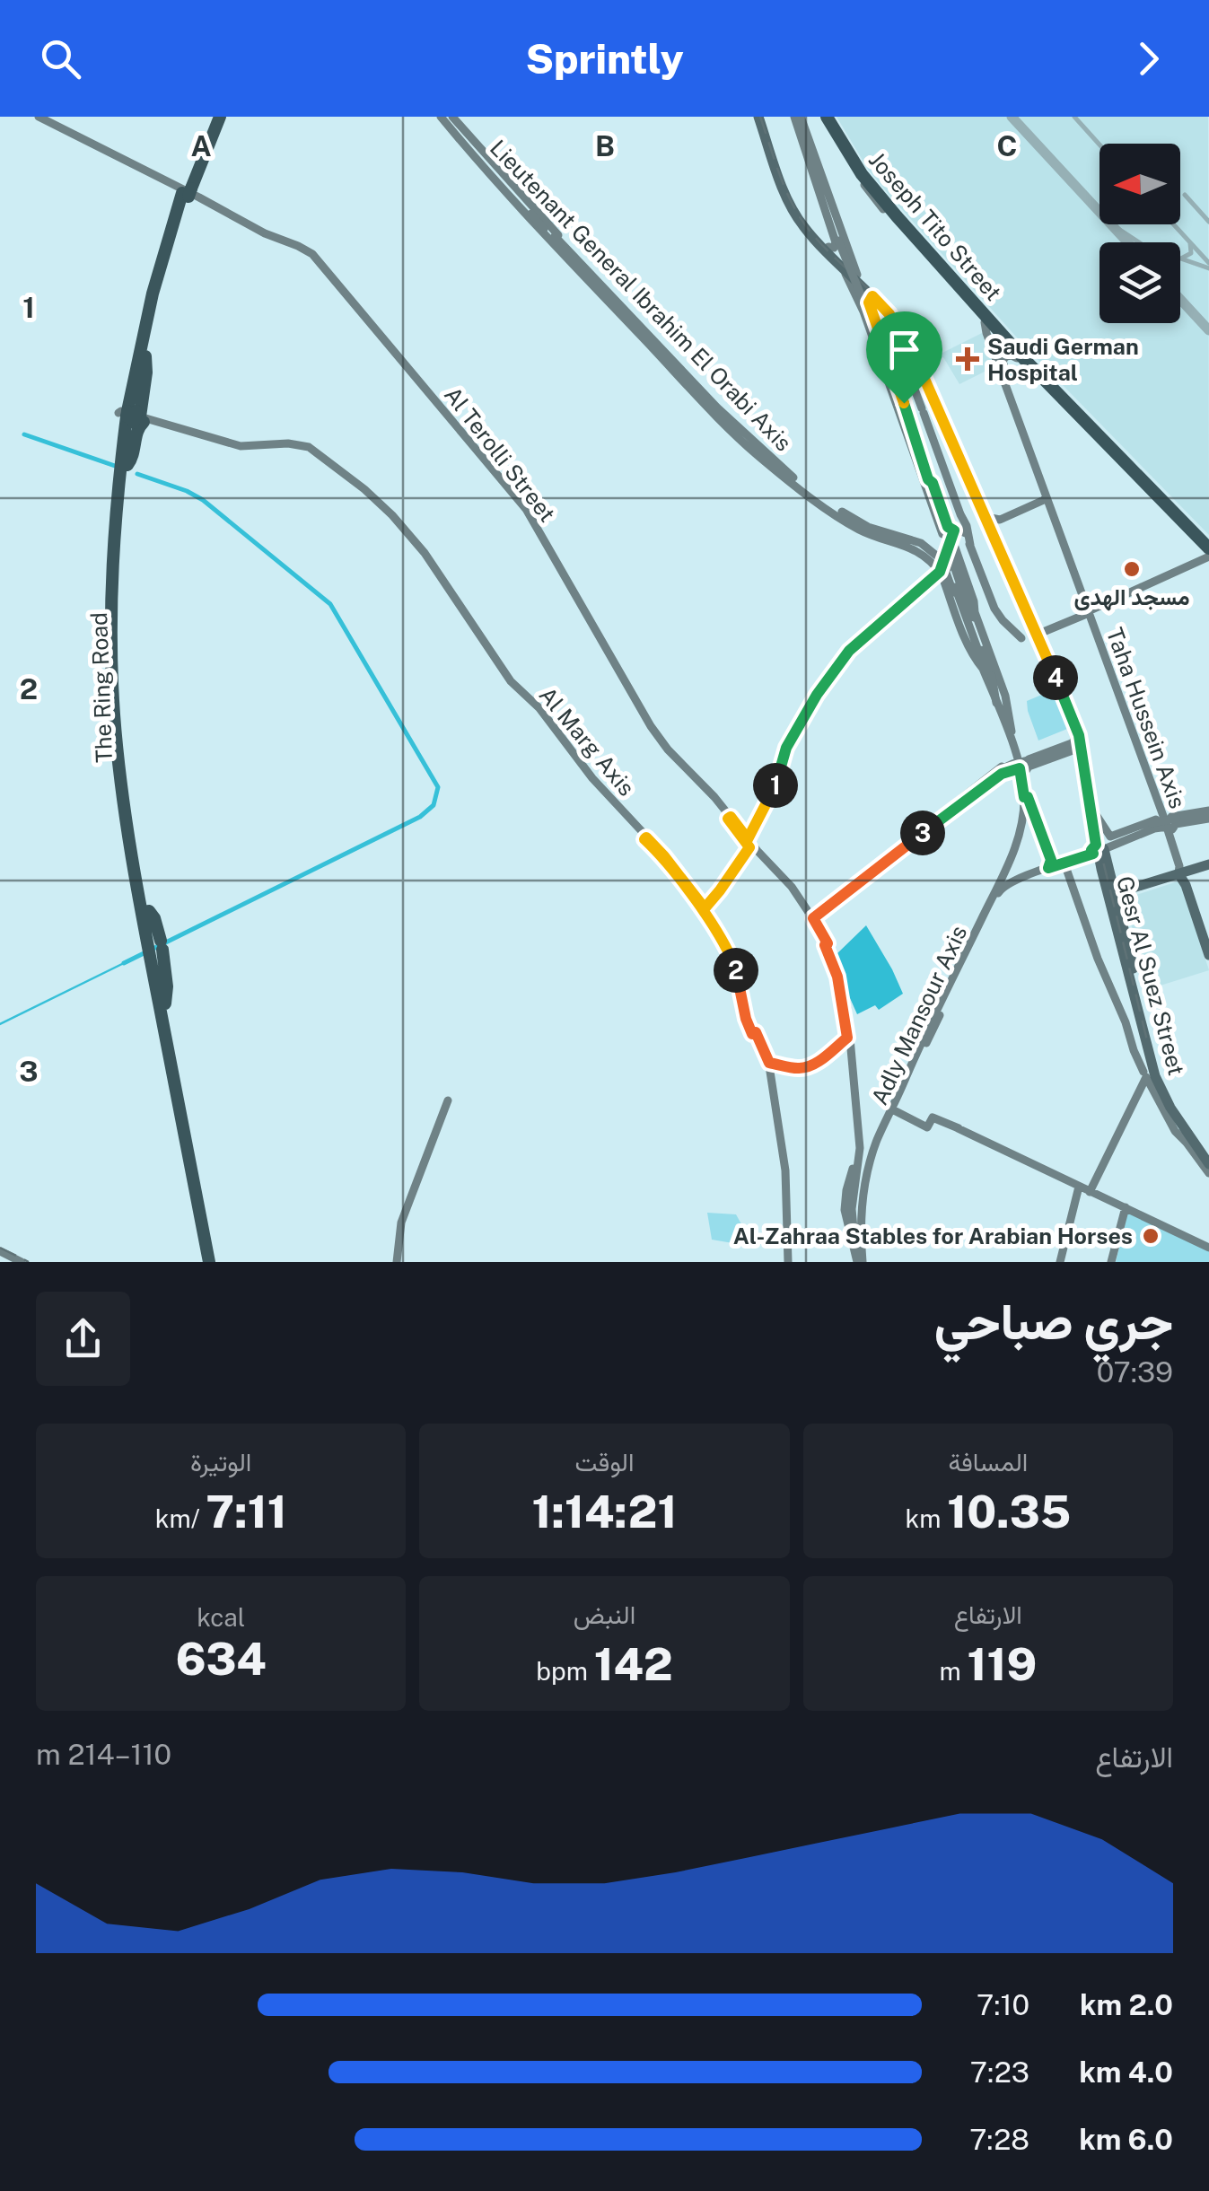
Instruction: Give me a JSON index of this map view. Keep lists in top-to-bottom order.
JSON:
{
  "streets": {
    "highway": ["Joseph Tito Street", "The Ring Road"],
    "main road": ["Gesr Al Suez Street"],
    "street": [
      "Lieutenant General Ibrahim El Orabi Axis",
      "Al Terolli Street",
      "Taha Hussein Axis",
      "Al Marg Axis",
      "Adly Mansour Axis"
    ]
  },
  "crossings": [
    ["Al Terolli Street", "The Ring Road"],
    ["The Ring Road", "Al Marg Axis"]
  ],
  "places": {
    "health": ["Saudi German Hospital"],
    "other": ["مسجد الهدى", "Al-Zahraa Stables for Arabian Horses"]
  },
  "north": "left",
  "page": {
    "header": "Sprintly",
    "pins": [
      "4",
      "1",
      "3",
      "2"
    ],
    "heading": ["جري صباحي", "07:39"],
    "stats": [
      ["المسافة", "10.35 km"],
      ["الوقت", "1:14:21"],
      ["الوتيرة", "7:11 /km"],
      ["الارتفاع", "119 m"],
      ["النبض", "142 bpm"],
      ["kcal", "634"]
    ],
    "chart": ["الارتفاع", "110–214 m"],
    "list": [
      {
        "name": "2.0 km",
        "note": "7:10"
      },
      {
        "name": "4.0 km",
        "note": "7:23"
      },
      {
        "name": "6.0 km",
        "note": "7:28"
      }
    ]
  },
  "grid": {
    "columns": ["A", "B", "C"],
    "rows": ["1", "2", "3"]
  }
}
